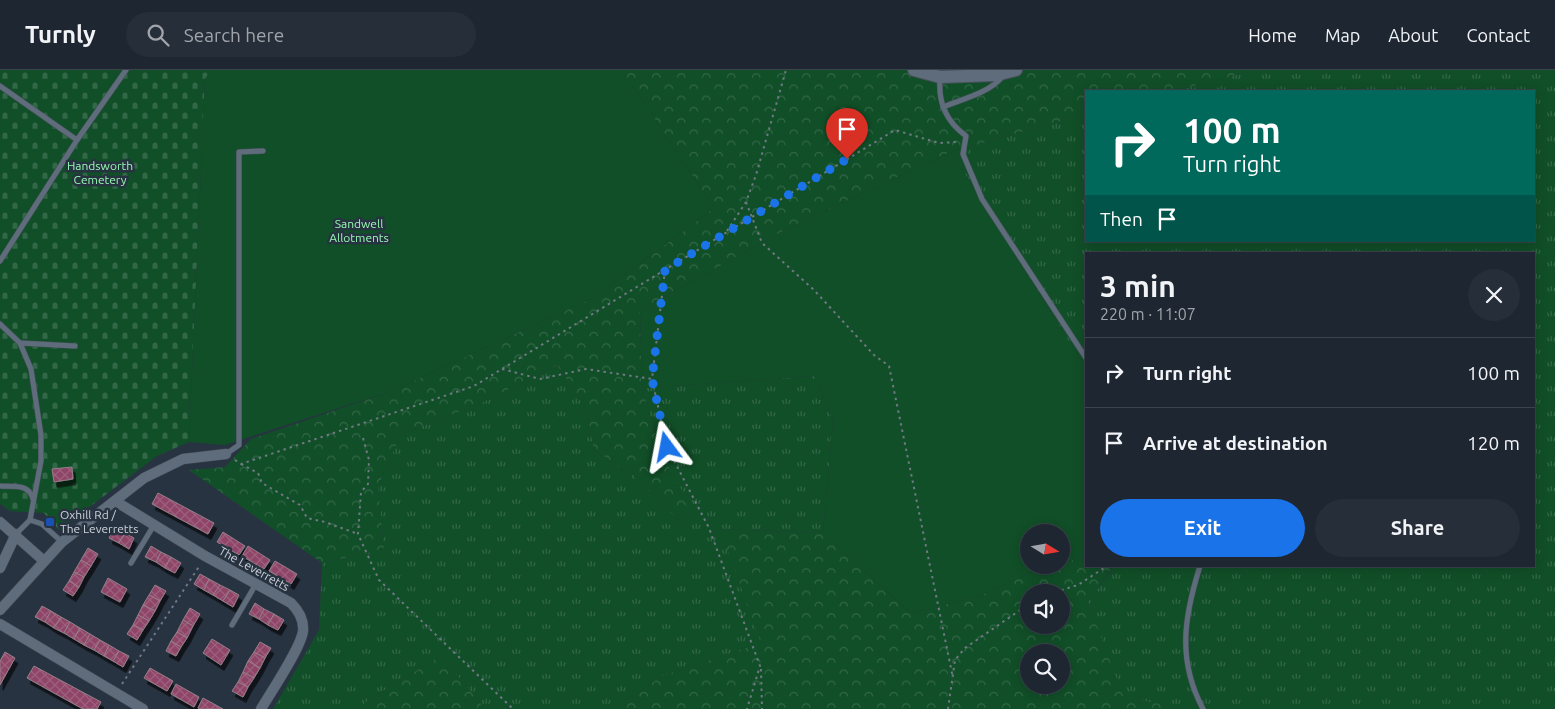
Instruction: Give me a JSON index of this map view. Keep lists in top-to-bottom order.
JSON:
{
  "streets": {
    "street": ["The Leverretts"]
  },
  "parks": ["Handsworth Cemetery", "Sandwell Allotments"],
  "places": {
    "transit": ["Oxhill Rd / The Leverretts"]
  },
  "north": "right",
  "page": {
    "header": "Turnly",
    "search": "Search here",
    "nav": [
      "Home",
      "Map",
      "About",
      "Contact"
    ],
    "turn": ["100 m", "Turn right"],
    "then": "Then",
    "heading": ["3 min", "220 m · 11:07"],
    "list": [
      {
        "name": "Turn right",
        "value": "100 m"
      },
      {
        "name": "Arrive at destination",
        "value": "120 m"
      }
    ],
    "buttons": ["Exit", "Share"]
  }
}
